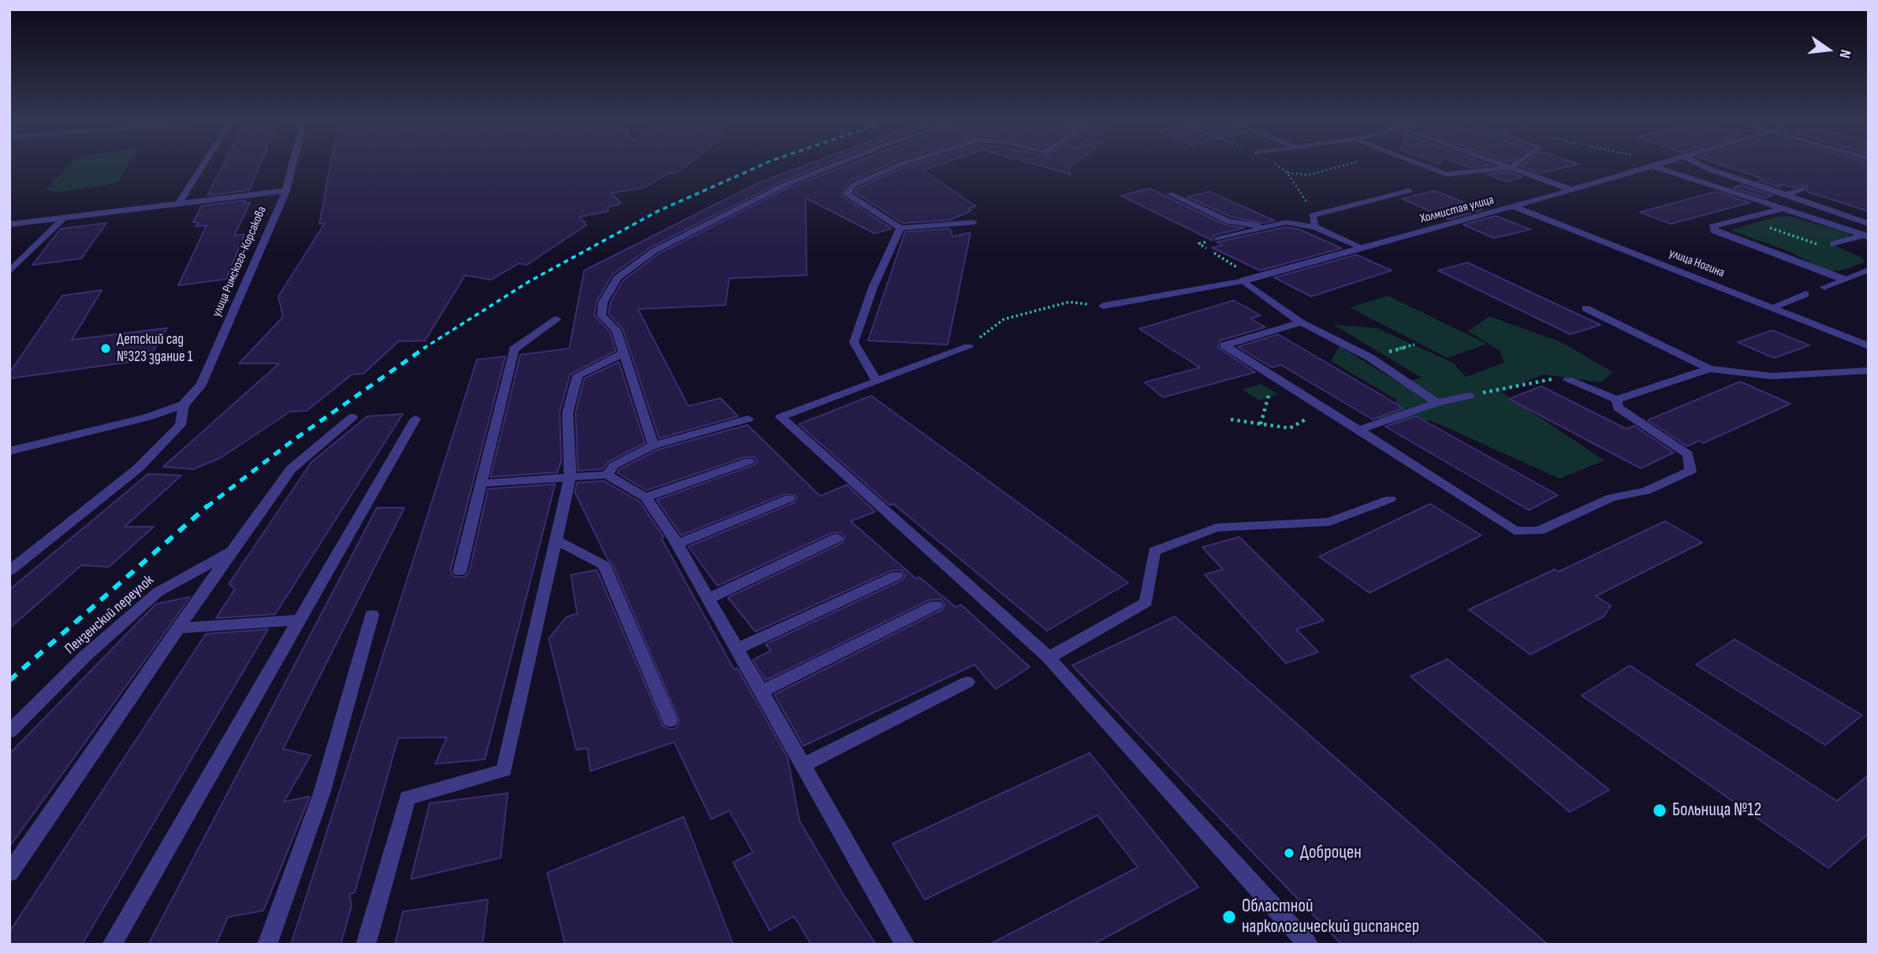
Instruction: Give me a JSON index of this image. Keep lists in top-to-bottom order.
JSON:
{
  "streets": {
    "street": ["Холмистая улица", "улица Римского-Корсакова", "улица Ногина"],
    "lane": ["Пензенский переулок"]
  },
  "crossings": [
    ["Холмистая улица", "улица Ногина"]
  ],
  "places": [
    "Детский сад №323 здание 1",
    "Больница №12",
    "Доброцен",
    "Областной наркологический диспансер"
  ],
  "north": "right"
}
